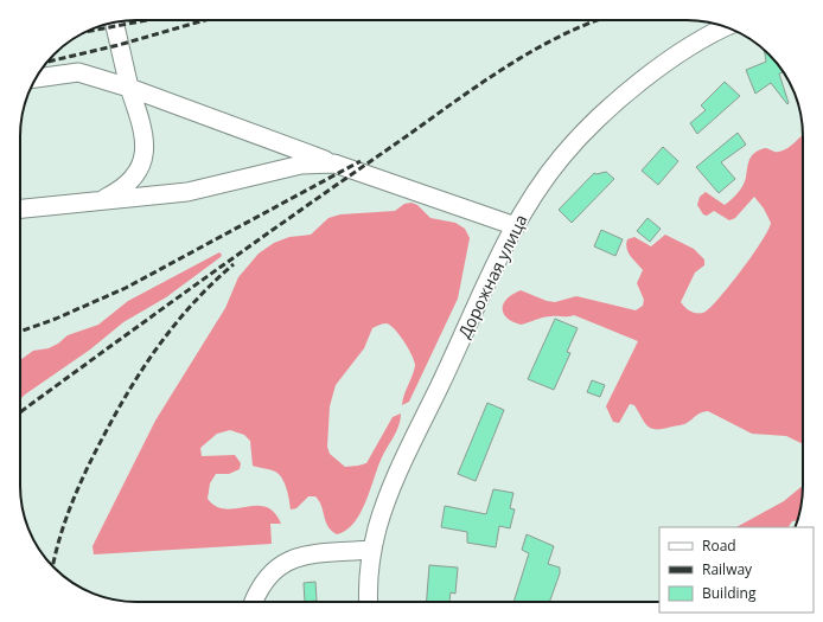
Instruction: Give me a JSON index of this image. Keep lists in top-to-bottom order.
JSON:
{
  "streets": {
    "street": ["Дорожная улица"]
  },
  "legend": ["Road", "Railway", "Building"]
}
